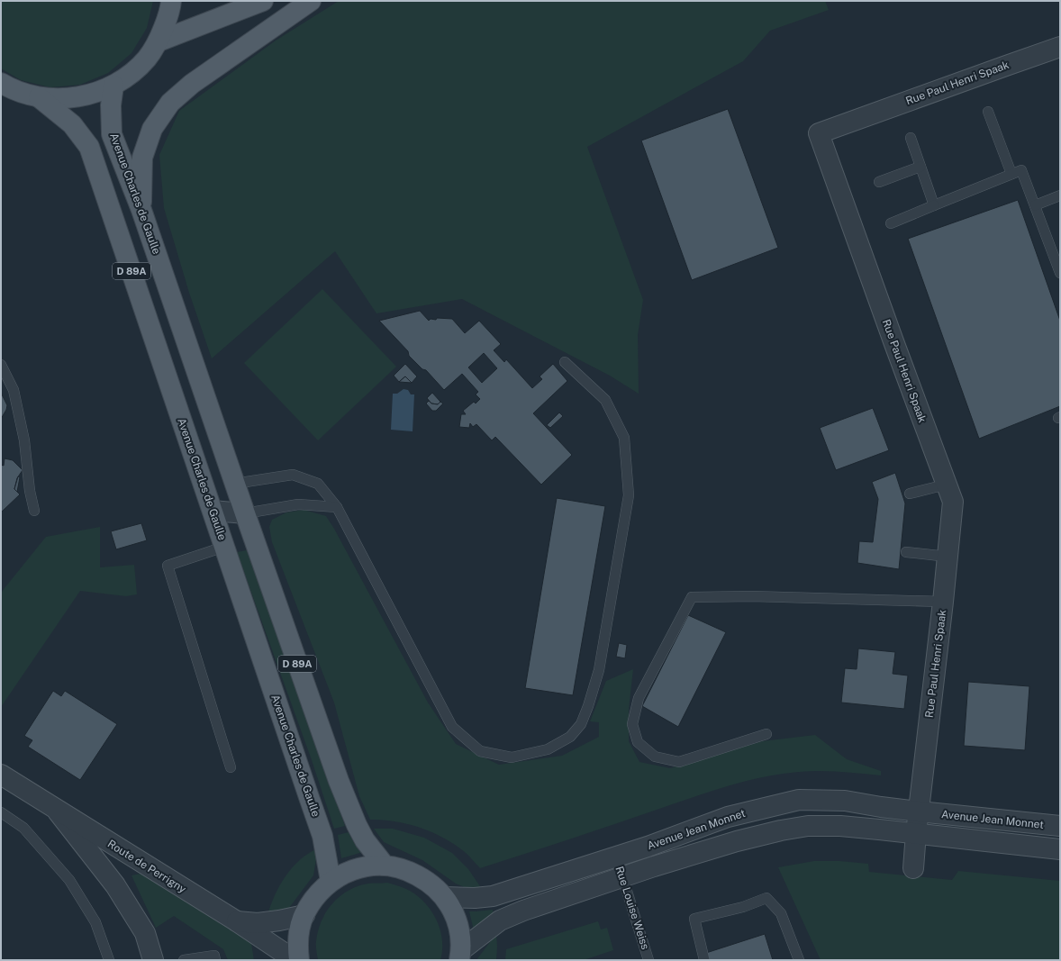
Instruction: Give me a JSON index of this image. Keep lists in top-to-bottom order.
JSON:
{
  "streets": {
    "main road": ["Avenue Charles de Gaulle", "D 89A"],
    "street": ["Rue Paul Henri Spaak", "Avenue Jean Monnet", "Route de Perrigny"],
    "lane": ["Rue Louise Weiss"]
  },
  "crossings": [
    ["Rue Paul Henri Spaak", "Avenue Jean Monnet"],
    ["Avenue Jean Monnet", "Rue Louise Weiss"]
  ]
}
